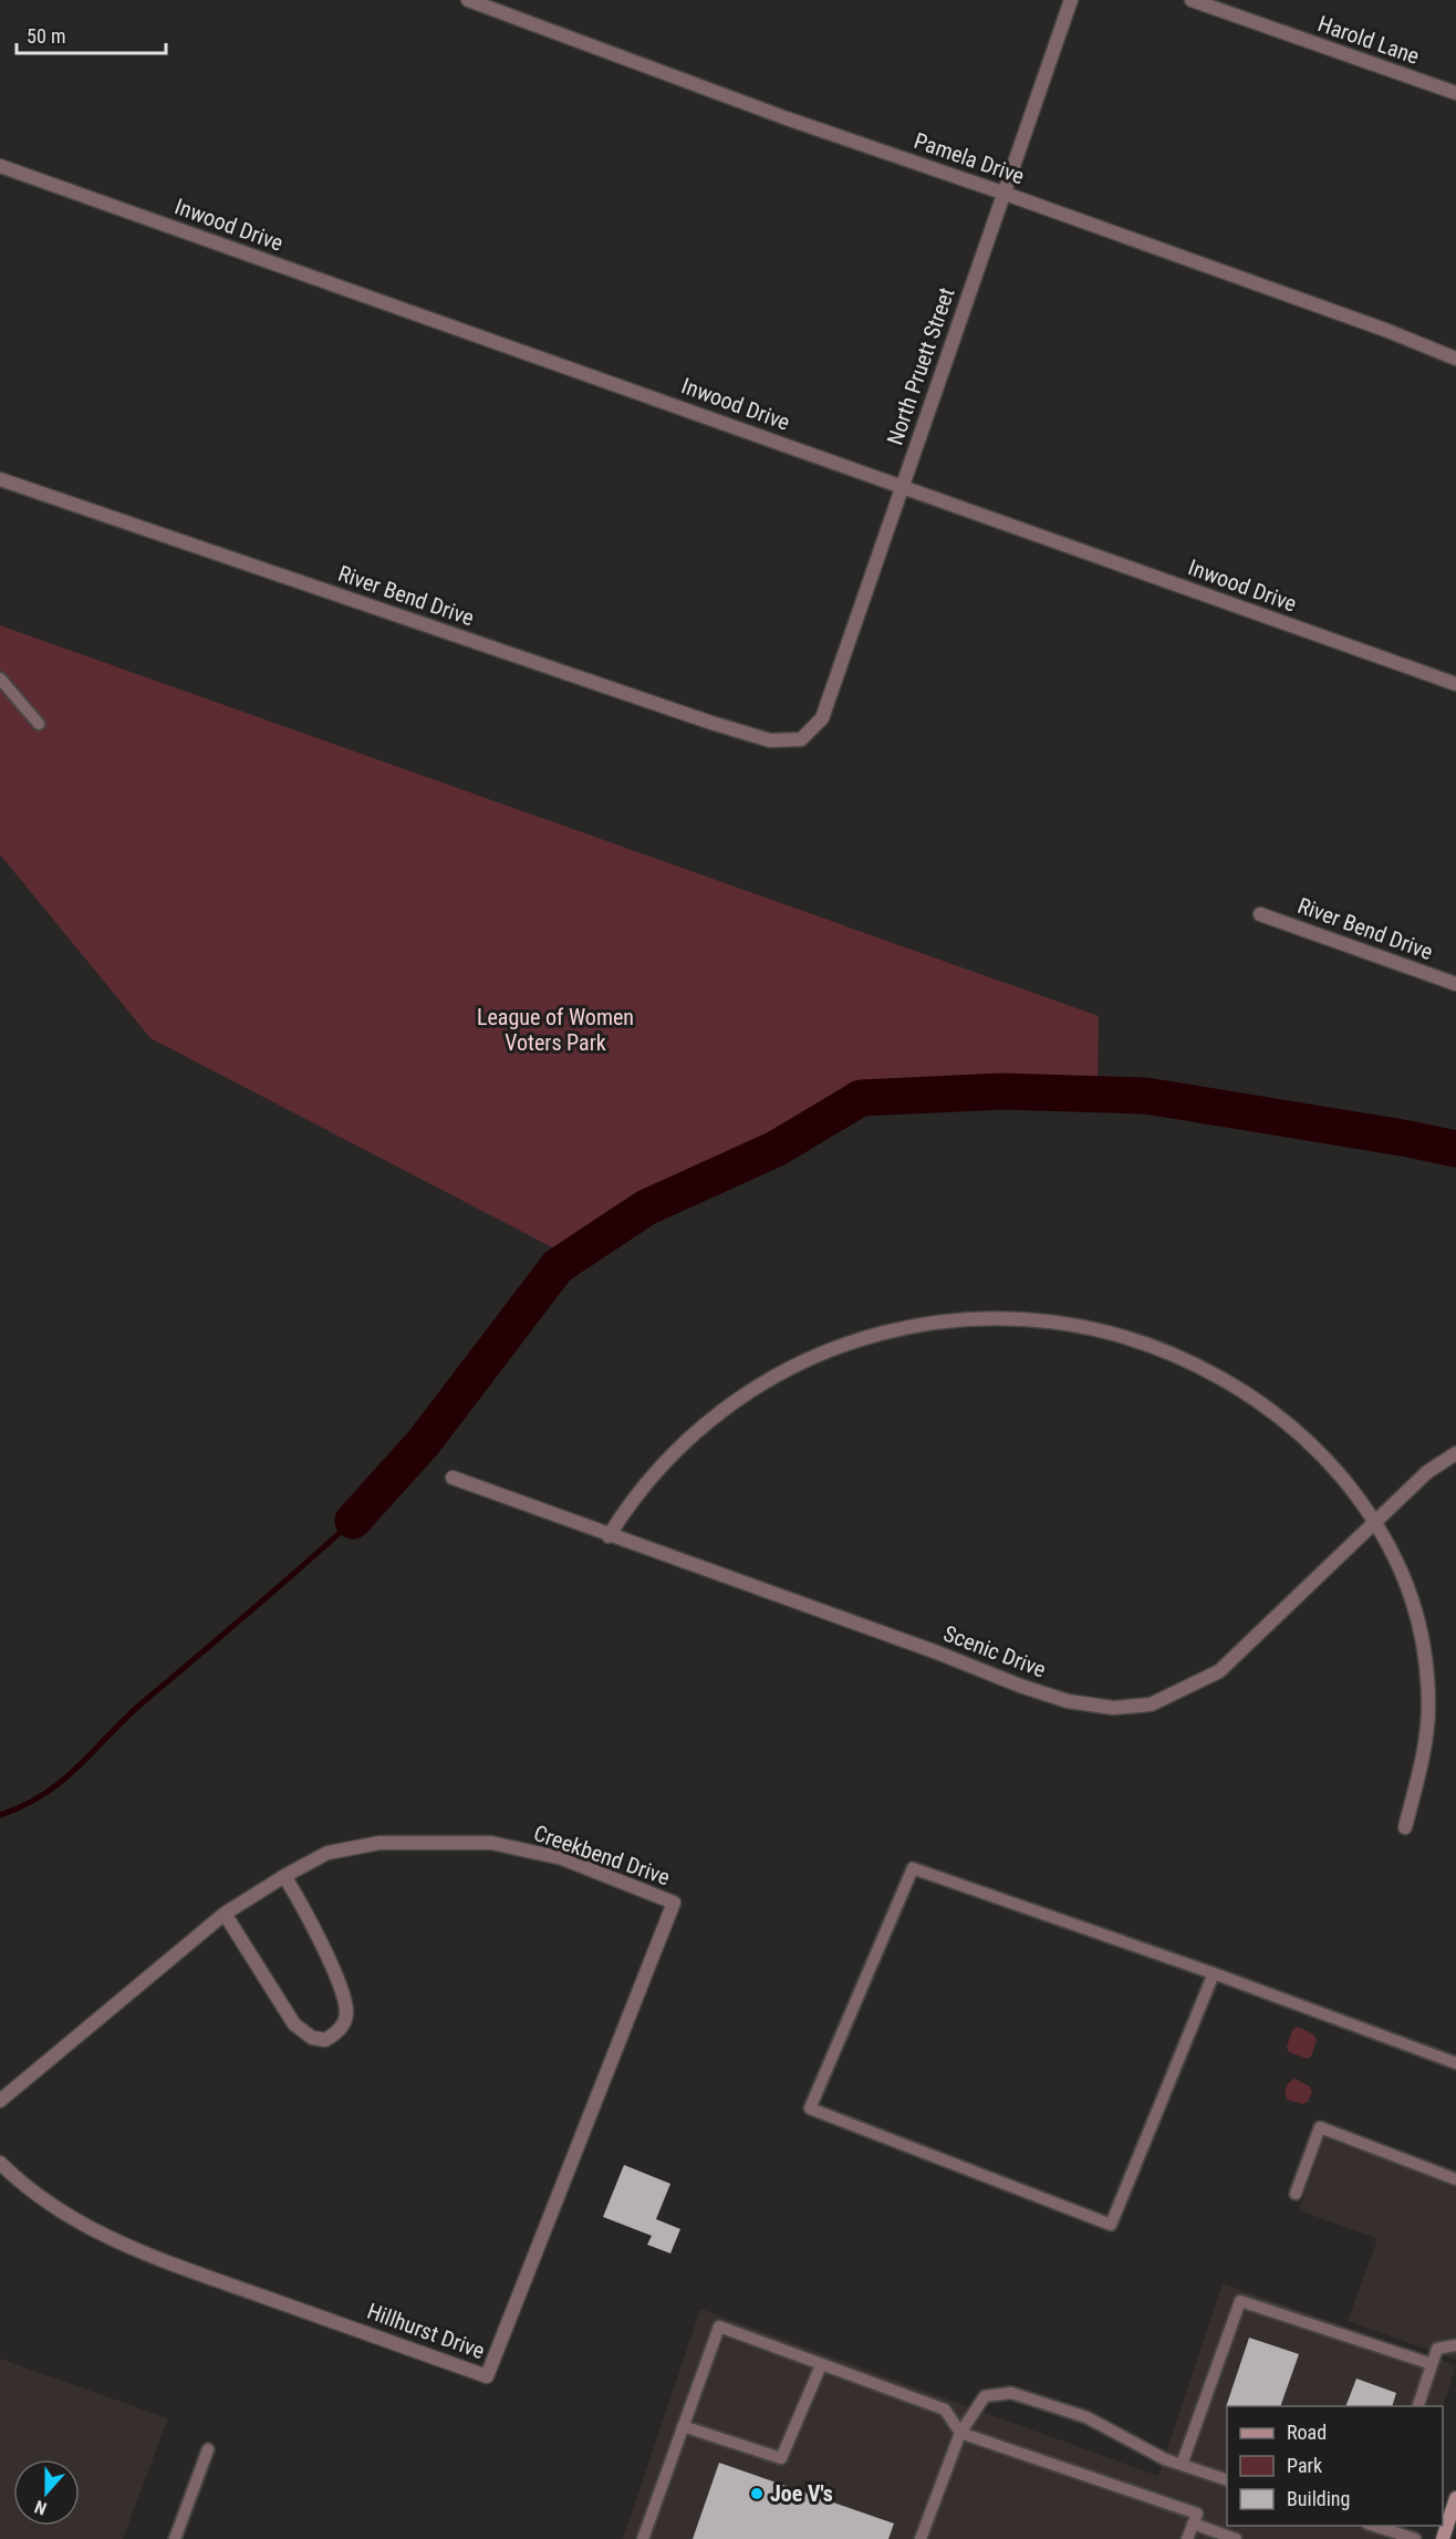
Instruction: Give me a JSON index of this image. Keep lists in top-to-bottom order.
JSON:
{
  "streets": {
    "street": [
      "Harold Lane",
      "Pamela Drive",
      "Inwood Drive",
      "North Pruett Street",
      "River Bend Drive",
      "Scenic Drive",
      "Creekbend Drive",
      "Hillhurst Drive"
    ]
  },
  "crossings": [
    ["Pamela Drive", "North Pruett Street"],
    ["Inwood Drive", "North Pruett Street"],
    ["North Pruett Street", "River Bend Drive"],
    ["Creekbend Drive", "Hillhurst Drive"]
  ],
  "parks": ["League of Women Voters Park"],
  "places": ["Joe V's"],
  "legend": ["Road", "Park", "Building"],
  "scale_bar": "50 m",
  "north": "bottom"
}
